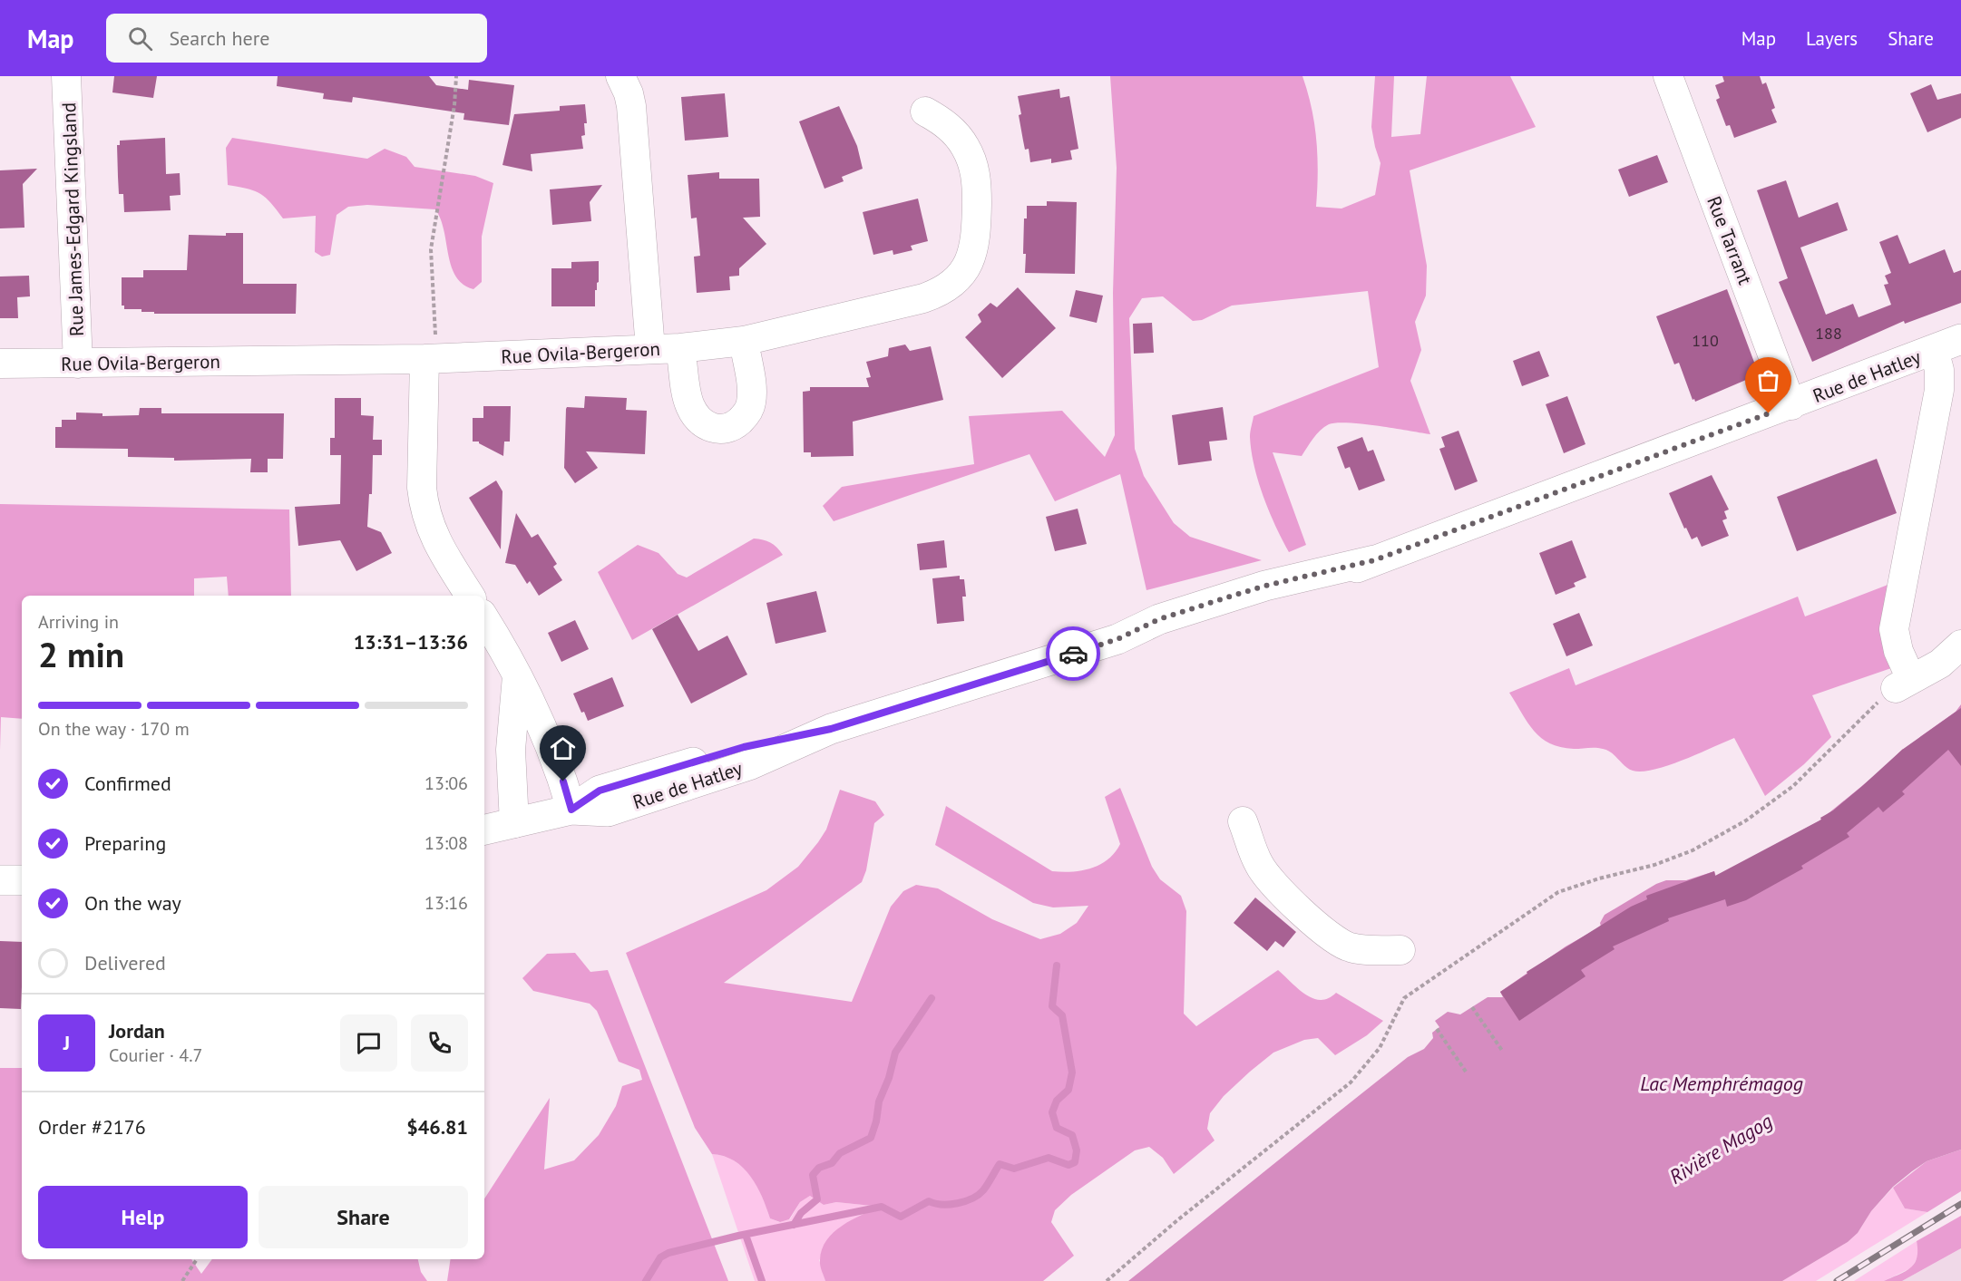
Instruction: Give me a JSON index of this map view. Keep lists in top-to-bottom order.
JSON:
{
  "streets": {
    "main road": ["Rue de Hatley"],
    "street": ["Rue James-Edgard Kingsland", "Rue Tarrant", "Rue Ovila-Bergeron"]
  },
  "crossings": [
    ["Rue James-Edgard Kingsland", "Rue Ovila-Bergeron"],
    ["Rue Tarrant", "Rue de Hatley"]
  ],
  "water": ["Lac Memphrémagog", "Rivière Magog"],
  "house_numbers": ["188", "110"],
  "page": {
    "header": "Map",
    "search": "Search here",
    "nav": ["Map", "Layers", "Share"],
    "heading": ["2 min", "Arriving in", "13:31–13:36"],
    "panel": [
      "Jordan",
      "Courier · 4.7",
      "Order #2176",
      "$46.81"
    ],
    "bar": "On the way · 170 m",
    "list": [
      ["Confirmed", "13:06"],
      ["Preparing", "13:08"],
      ["On the way", "13:16"],
      "Delivered"
    ],
    "round": "J",
    "buttons": ["Help", "Share"]
  }
}
